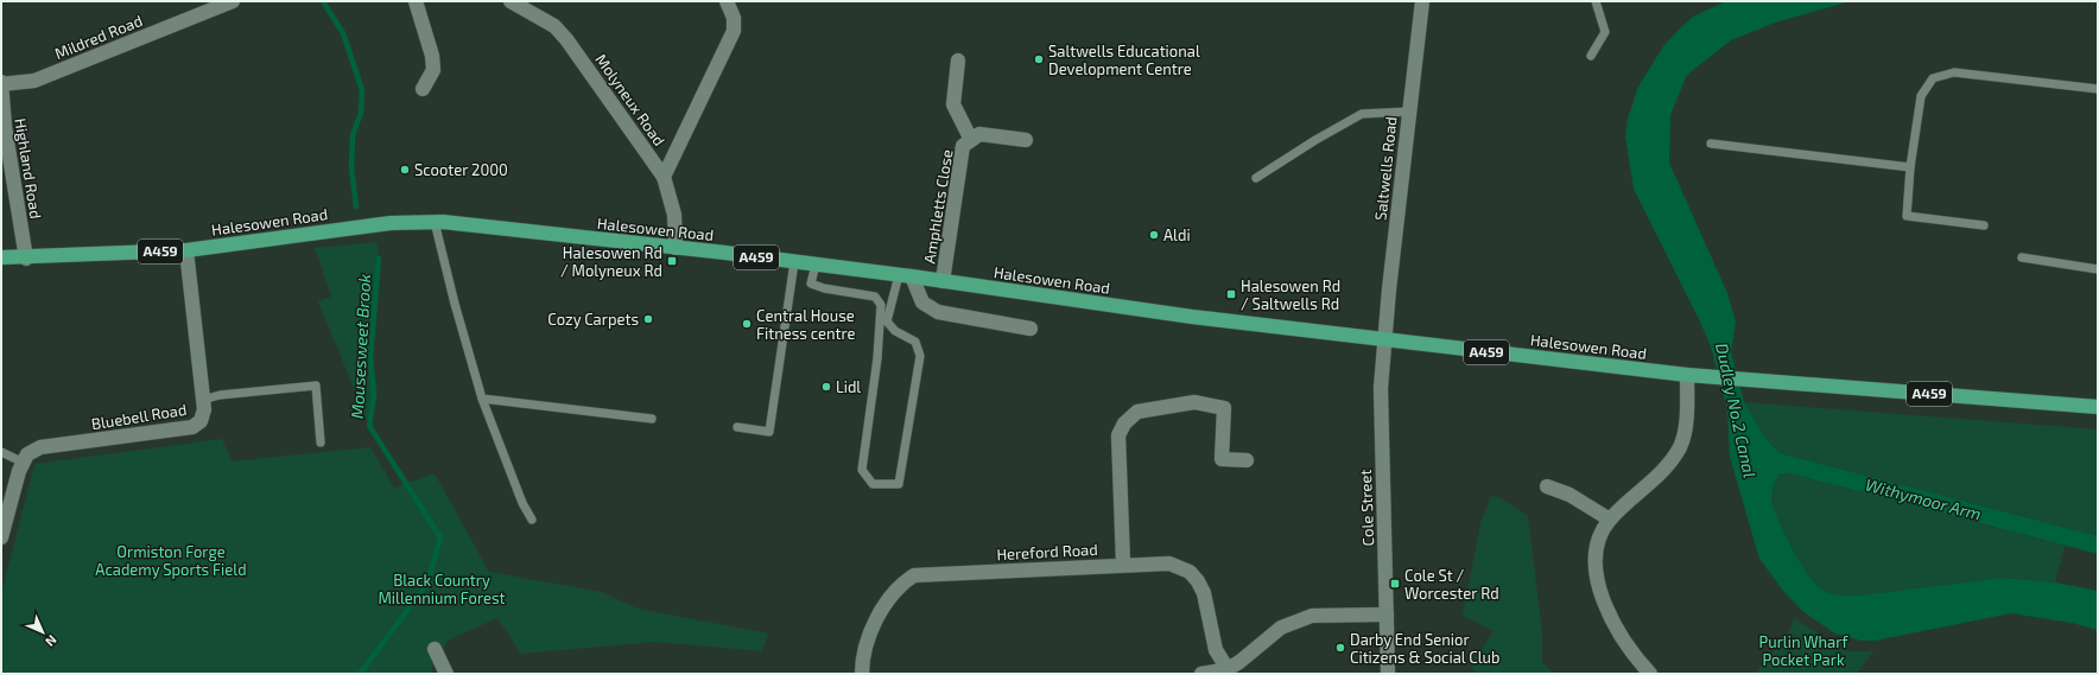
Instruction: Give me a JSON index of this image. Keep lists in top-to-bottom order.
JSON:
{
  "streets": {
    "main road": ["Halesowen Road", "A459"],
    "street": [
      "Mildred Road",
      "Molyneux Road",
      "Highland Road",
      "Saltwells Road",
      "Amphletts Close",
      "Bluebell Road",
      "Cole Street",
      "Hereford Road"
    ]
  },
  "crossings": [
    ["Mildred Road", "Highland Road"],
    ["Molyneux Road", "Halesowen Road"],
    ["Highland Road", "Halesowen Road"],
    ["Saltwells Road", "Halesowen Road"],
    ["Saltwells Road", "Cole Street"],
    ["Amphletts Close", "Halesowen Road"],
    ["Halesowen Road", "Bluebell Road"],
    ["Halesowen Road", "Cole Street"]
  ],
  "water": ["Mousesweet Brook", "Dudley No.2 Canal", "Withymoor Arm"],
  "parks": ["Ormiston Forge Academy Sports Field", "Black Country Millennium Forest", "Purlin Wharf Pocket Park"],
  "places": {
    "other": [
      "Saltwells Educational Development Centre",
      "Scooter 2000",
      "Aldi",
      "Cozy Carpets",
      "Central House Fitness centre",
      "Lidl",
      "Darby End Senior Citizens & Social Club"
    ],
    "transit": ["Halesowen Rd / Molyneux Rd", "Halesowen Rd / Saltwells Rd", "Cole St / Worcester Rd"]
  },
  "north": "bottom right"
}
